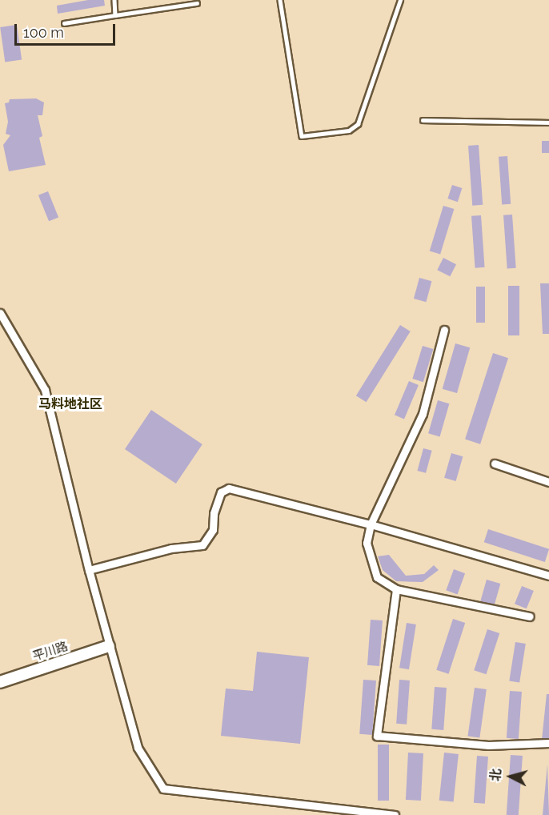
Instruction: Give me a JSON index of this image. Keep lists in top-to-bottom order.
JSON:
{
  "streets": {
    "street": ["平川路"]
  },
  "districts": ["马料地社区"],
  "scale_bar": "100 m",
  "north": "left"
}
